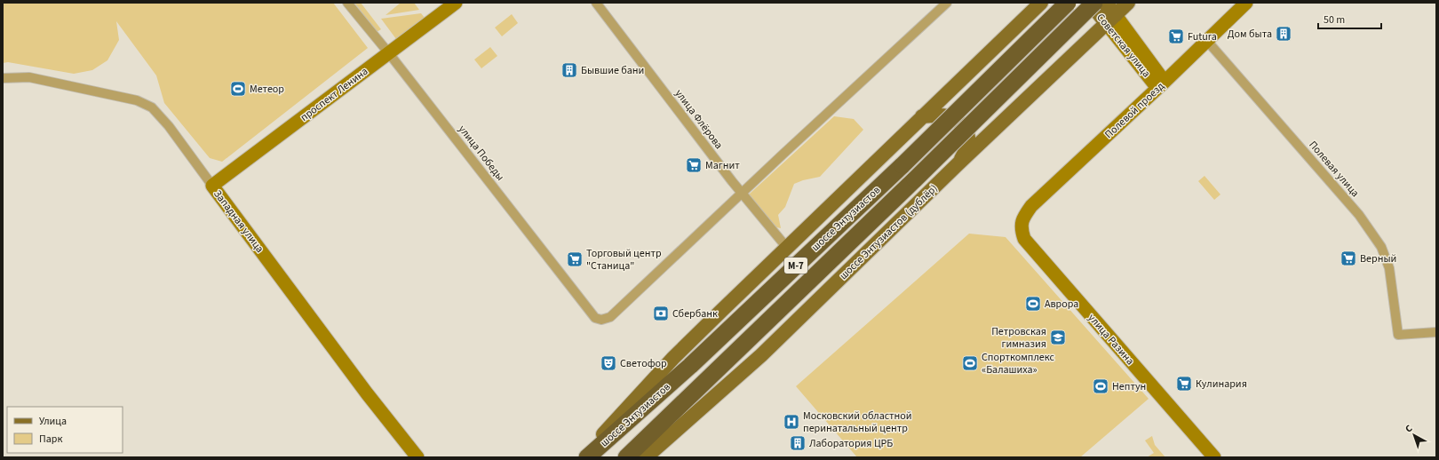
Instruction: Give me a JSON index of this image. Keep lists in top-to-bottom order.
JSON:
{
  "streets": {
    "highway": ["шоссе Энтузиастов", "М-7"],
    "main road": ["Советская улица", "шоссе Энтузиастов (дублёр)"],
    "street": [
      "проспект Ленина",
      "Полевой проезд",
      "улица Флёрова",
      "улица Победы",
      "Полевая улица",
      "Западная улица",
      "улица Разина"
    ]
  },
  "crossings": [
    ["Советская улица", "Полевой проезд"],
    ["Советская улица", "шоссе Энтузиастов (дублёр)"],
    ["проспект Ленина", "улица Победы"],
    ["проспект Ленина", "Западная улица"],
    ["Полевой проезд", "Полевая улица"],
    ["Полевой проезд", "улица Разина"],
    ["улица Флёрова", "улица Победы"]
  ],
  "places": {
    "building": ["Дом быта", "Бывшие бани", "Лаборатория ЦРБ"],
    "supermarket": [
      "Futura",
      "Магнит",
      "Верный",
      "Торговый центр \"Станица\"",
      "Кулинария"
    ],
    "sports": [
      "Метеор",
      "Аврора",
      "Спорткомплекс «Балашиха»",
      "Нептун"
    ],
    "bank": ["Сбербанк"],
    "school or university": ["Петровская гимназия"],
    "theatre": ["Светофор"],
    "hospital": ["Московский областной перинатальный центр"]
  },
  "legend": ["Улица", "Парк"],
  "scale_bar": "50 m",
  "north": "top left"
}
